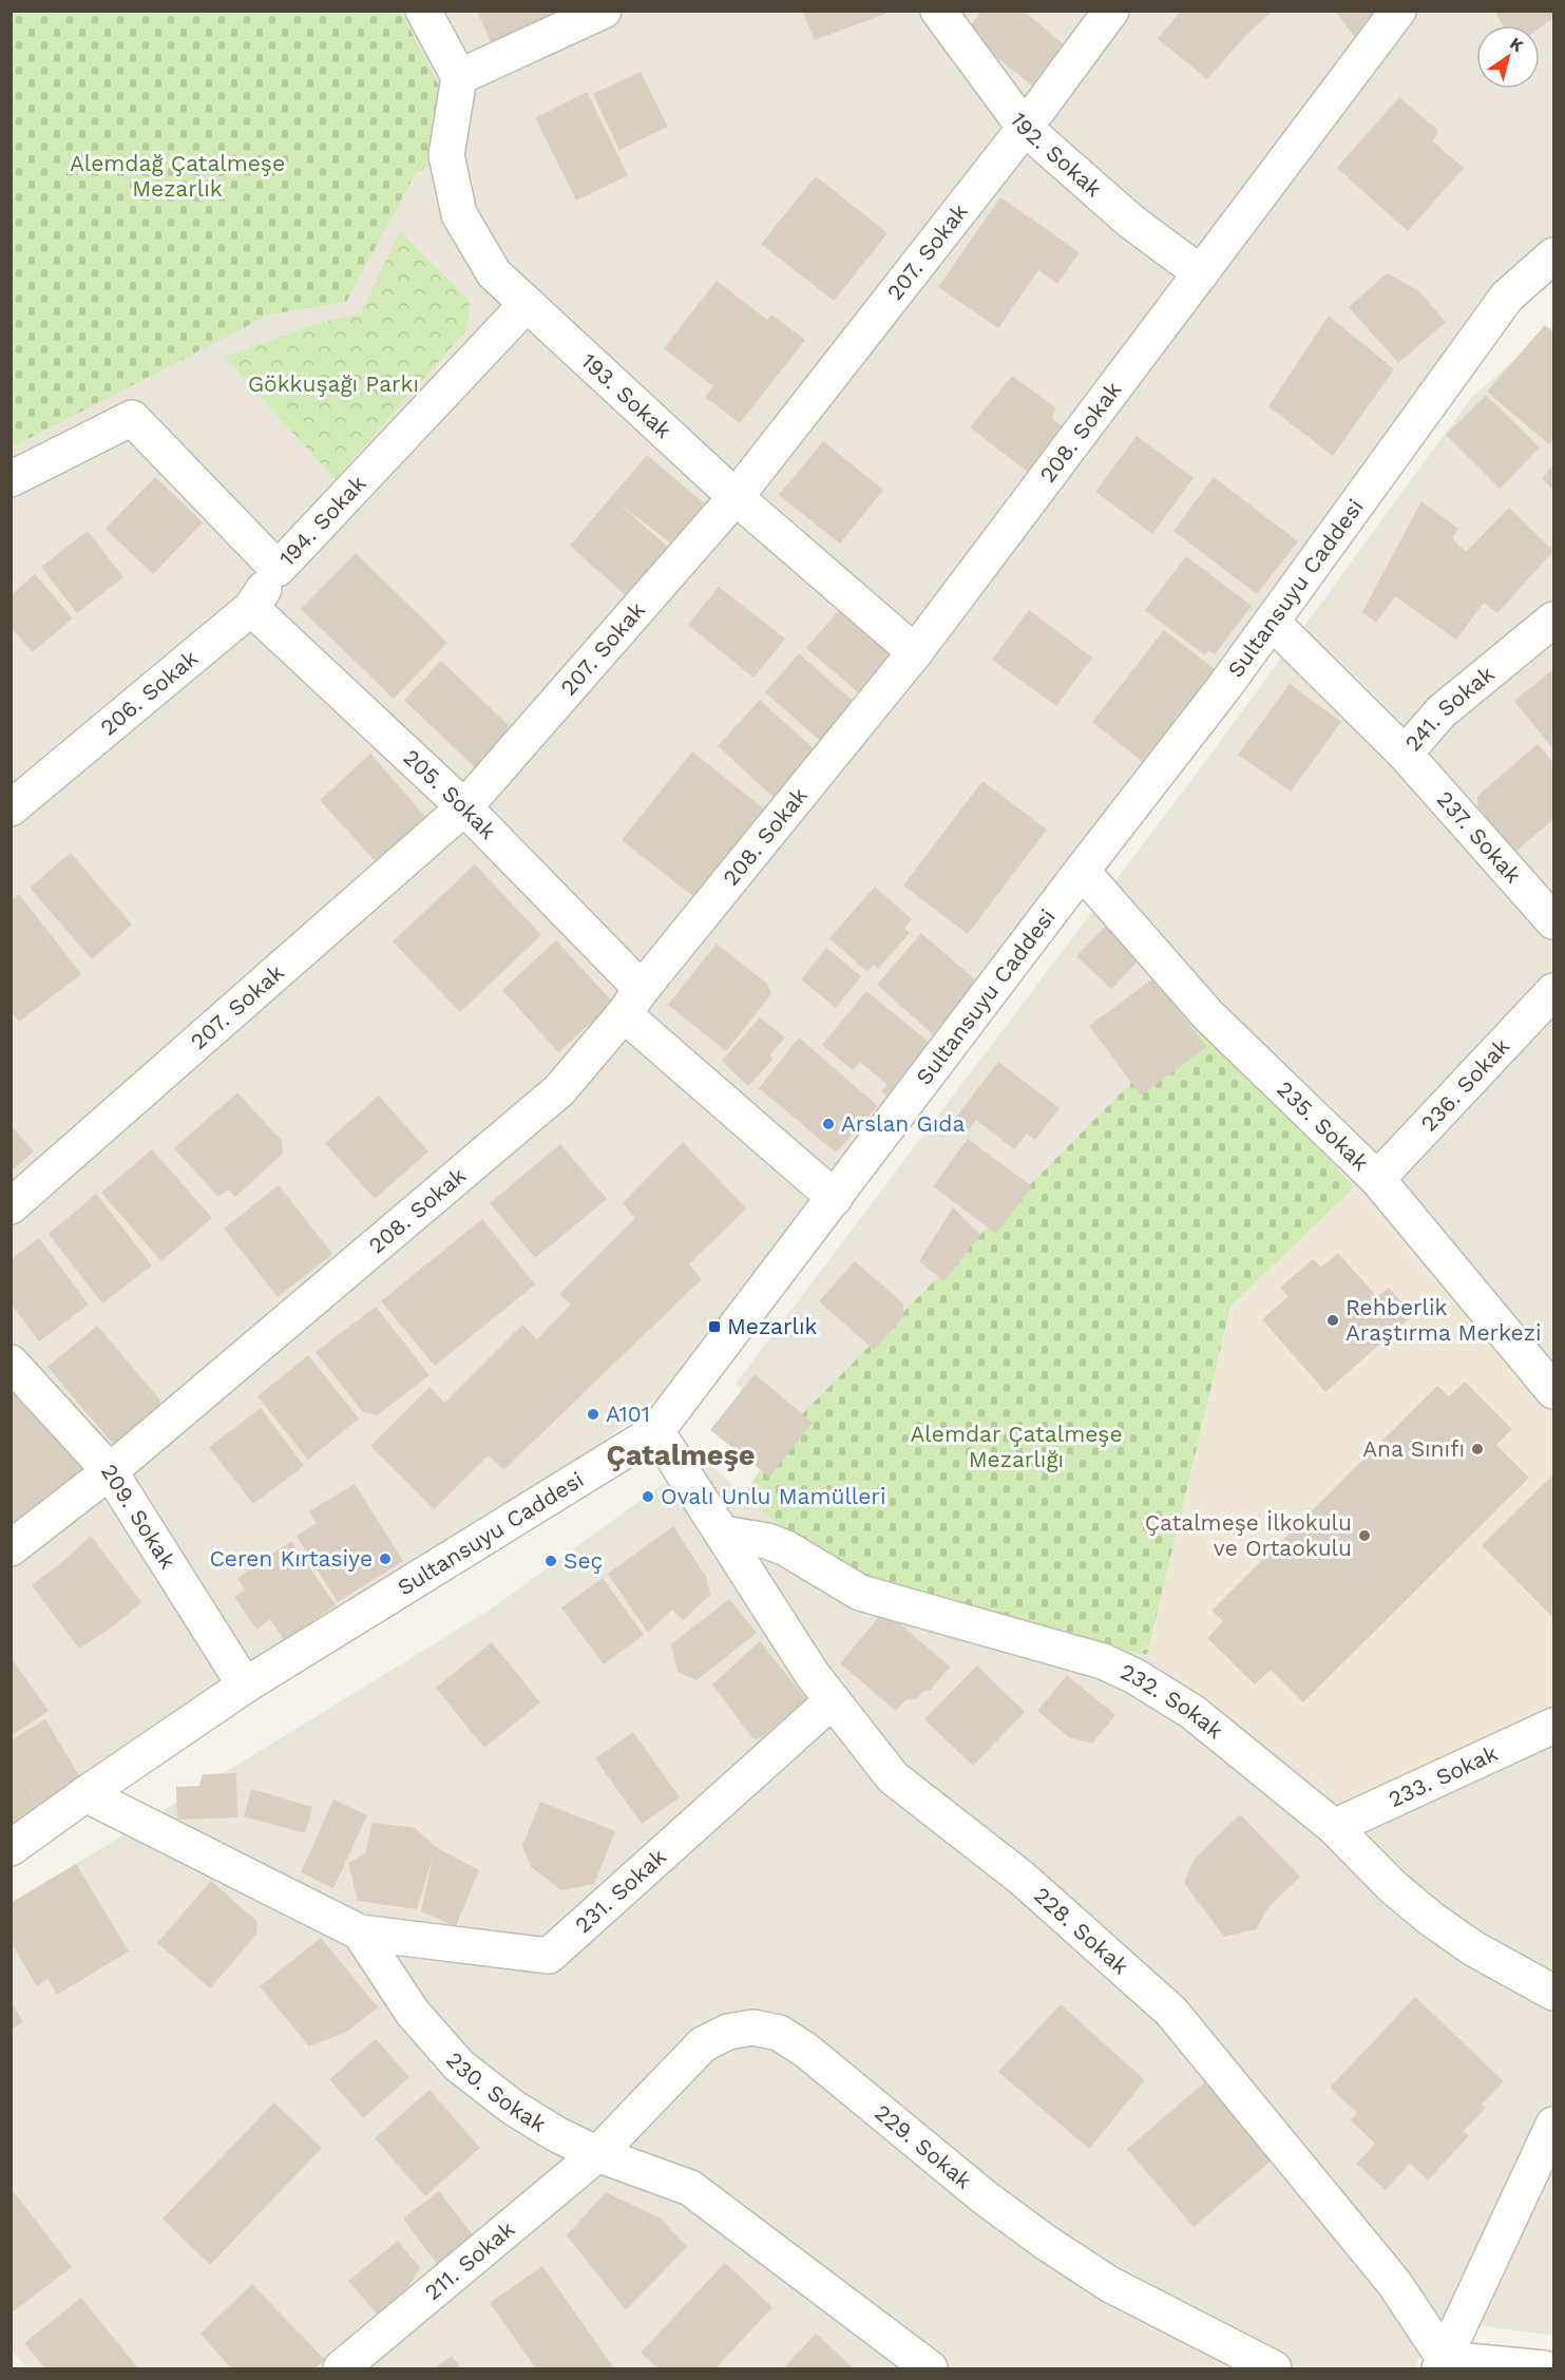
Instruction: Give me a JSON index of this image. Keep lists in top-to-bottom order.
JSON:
{
  "streets": {
    "street": [
      "192. Sokak",
      "207. Sokak",
      "193. Sokak",
      "208. Sokak",
      "194. Sokak",
      "Sultansuyu Caddesi",
      "206. Sokak",
      "241. Sokak",
      "205. Sokak",
      "237. Sokak",
      "236. Sokak",
      "235. Sokak",
      "209. Sokak",
      "232. Sokak",
      "233. Sokak",
      "231. Sokak",
      "228. Sokak",
      "230. Sokak",
      "229. Sokak",
      "211. Sokak"
    ]
  },
  "crossings": [
    ["192. Sokak", "207. Sokak"],
    ["192. Sokak", "208. Sokak"],
    ["207. Sokak", "193. Sokak"],
    ["207. Sokak", "205. Sokak"],
    ["193. Sokak", "208. Sokak"],
    ["193. Sokak", "194. Sokak"],
    ["208. Sokak", "205. Sokak"],
    ["208. Sokak", "209. Sokak"],
    ["194. Sokak", "206. Sokak"],
    ["Sultansuyu Caddesi", "241. Sokak"],
    ["Sultansuyu Caddesi", "205. Sokak"],
    ["Sultansuyu Caddesi", "235. Sokak"],
    ["Sultansuyu Caddesi", "209. Sokak"],
    ["Sultansuyu Caddesi", "228. Sokak"],
    ["Sultansuyu Caddesi", "230. Sokak"],
    ["206. Sokak", "205. Sokak"],
    ["241. Sokak", "237. Sokak"],
    ["236. Sokak", "235. Sokak"],
    ["232. Sokak", "233. Sokak"],
    ["232. Sokak", "228. Sokak"],
    ["231. Sokak", "228. Sokak"],
    ["231. Sokak", "230. Sokak"],
    ["230. Sokak", "229. Sokak"],
    ["230. Sokak", "211. Sokak"],
    ["229. Sokak", "211. Sokak"]
  ],
  "districts": ["Çatalmeşe"],
  "parks": ["Alemdağ Çatalmeşe Mezarlık", "Gökkuşağı Parkı", "Alemdar Çatalmeşe Mezarlığı"],
  "places": {
    "other": [
      "Arslan Gıda",
      "Rehberlik Araştırma Merkezi",
      "A101",
      "Ana Sınıfı",
      "Ovalı Unlu Mamülleri",
      "Çatalmeşe İlkokulu ve Ortaokulu",
      "Ceren Kırtasiye",
      "Seç"
    ],
    "transit": ["Mezarlık"]
  },
  "north": "top right"
}
